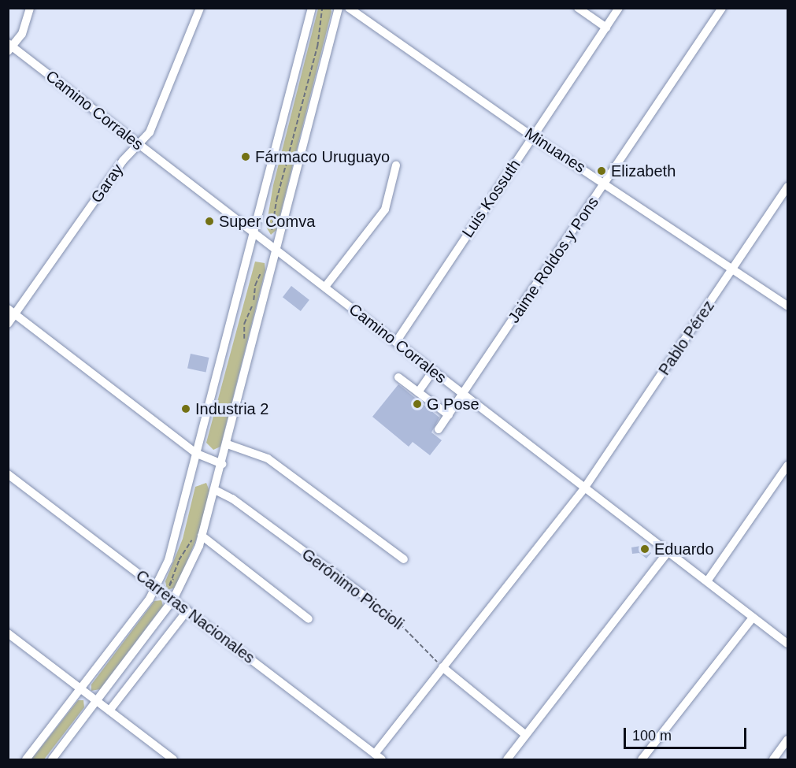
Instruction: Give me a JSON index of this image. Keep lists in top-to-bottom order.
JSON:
{
  "streets": {
    "street": [
      "Camino Corrales",
      "Minuanes",
      "Garay",
      "Luis Kossuth",
      "Jaime Roldos y Pons",
      "Pablo Pérez",
      "Gerónimo Piccioli",
      "Carreras Nacionales"
    ]
  },
  "crossings": [
    ["Camino Corrales", "Garay"],
    ["Camino Corrales", "Luis Kossuth"],
    ["Camino Corrales", "Jaime Roldos y Pons"],
    ["Camino Corrales", "Pablo Pérez"],
    ["Minuanes", "Luis Kossuth"],
    ["Minuanes", "Jaime Roldos y Pons"],
    ["Minuanes", "Pablo Pérez"],
    ["Pablo Pérez", "Gerónimo Piccioli"],
    ["Pablo Pérez", "Carreras Nacionales"]
  ],
  "places": [
    "Fármaco Uruguayo",
    "Elizabeth",
    "Super Comva",
    "G Pose",
    "Industria 2",
    "Eduardo"
  ],
  "scale_bar": "100 m"
}
